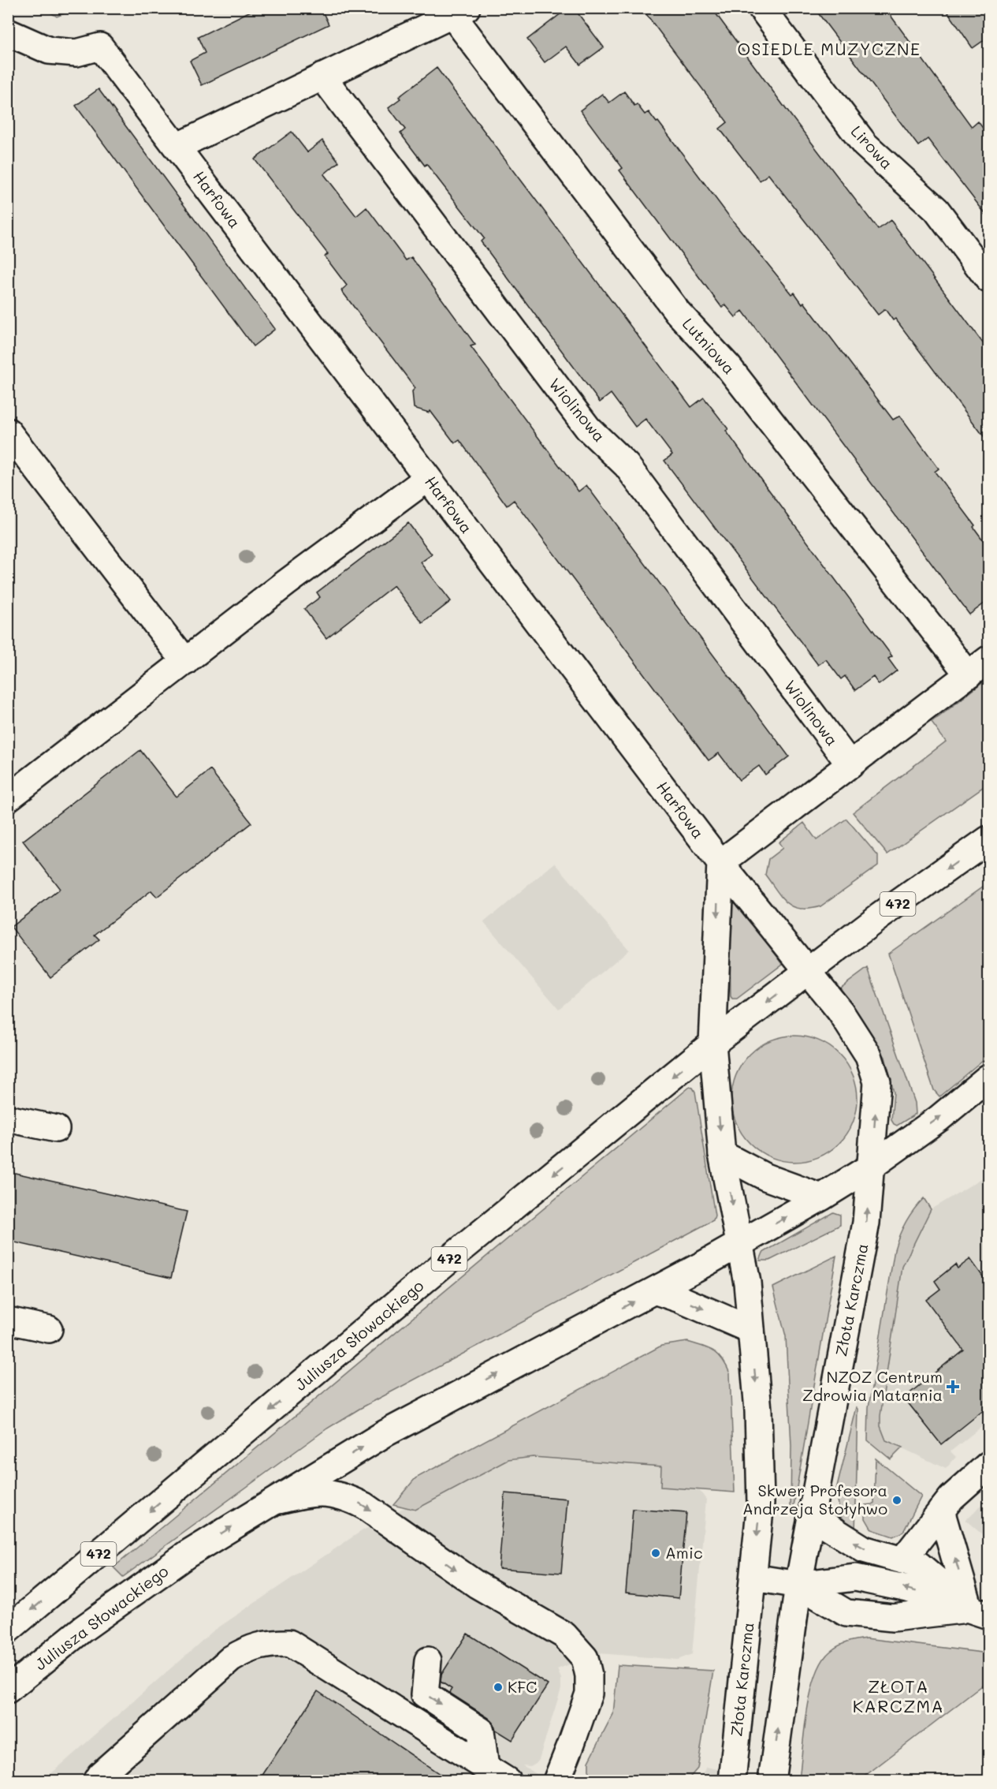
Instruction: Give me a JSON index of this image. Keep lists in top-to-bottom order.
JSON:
{
  "streets": {
    "street": [
      "Lirowa",
      "Harfowa",
      "Lutniowa",
      "Wiolinowa",
      "472",
      "Złota Karczma",
      "Juliusza Słowackiego"
    ]
  },
  "crossings": [
    ["Harfowa", "472"],
    ["Harfowa", "Złota Karczma"],
    ["472", "Złota Karczma"],
    ["472", "Juliusza Słowackiego"],
    ["Złota Karczma", "Juliusza Słowackiego"]
  ],
  "districts": ["OSIEDLE MUZYCZNE", "ZŁOTA KARCZMA"],
  "places": {
    "health": ["NZOZ Centrum Zdrowia Matarnia"],
    "other": ["Skwer Profesora Andrzeja Stołyhwo", "Amic", "KFC"]
  }
}
